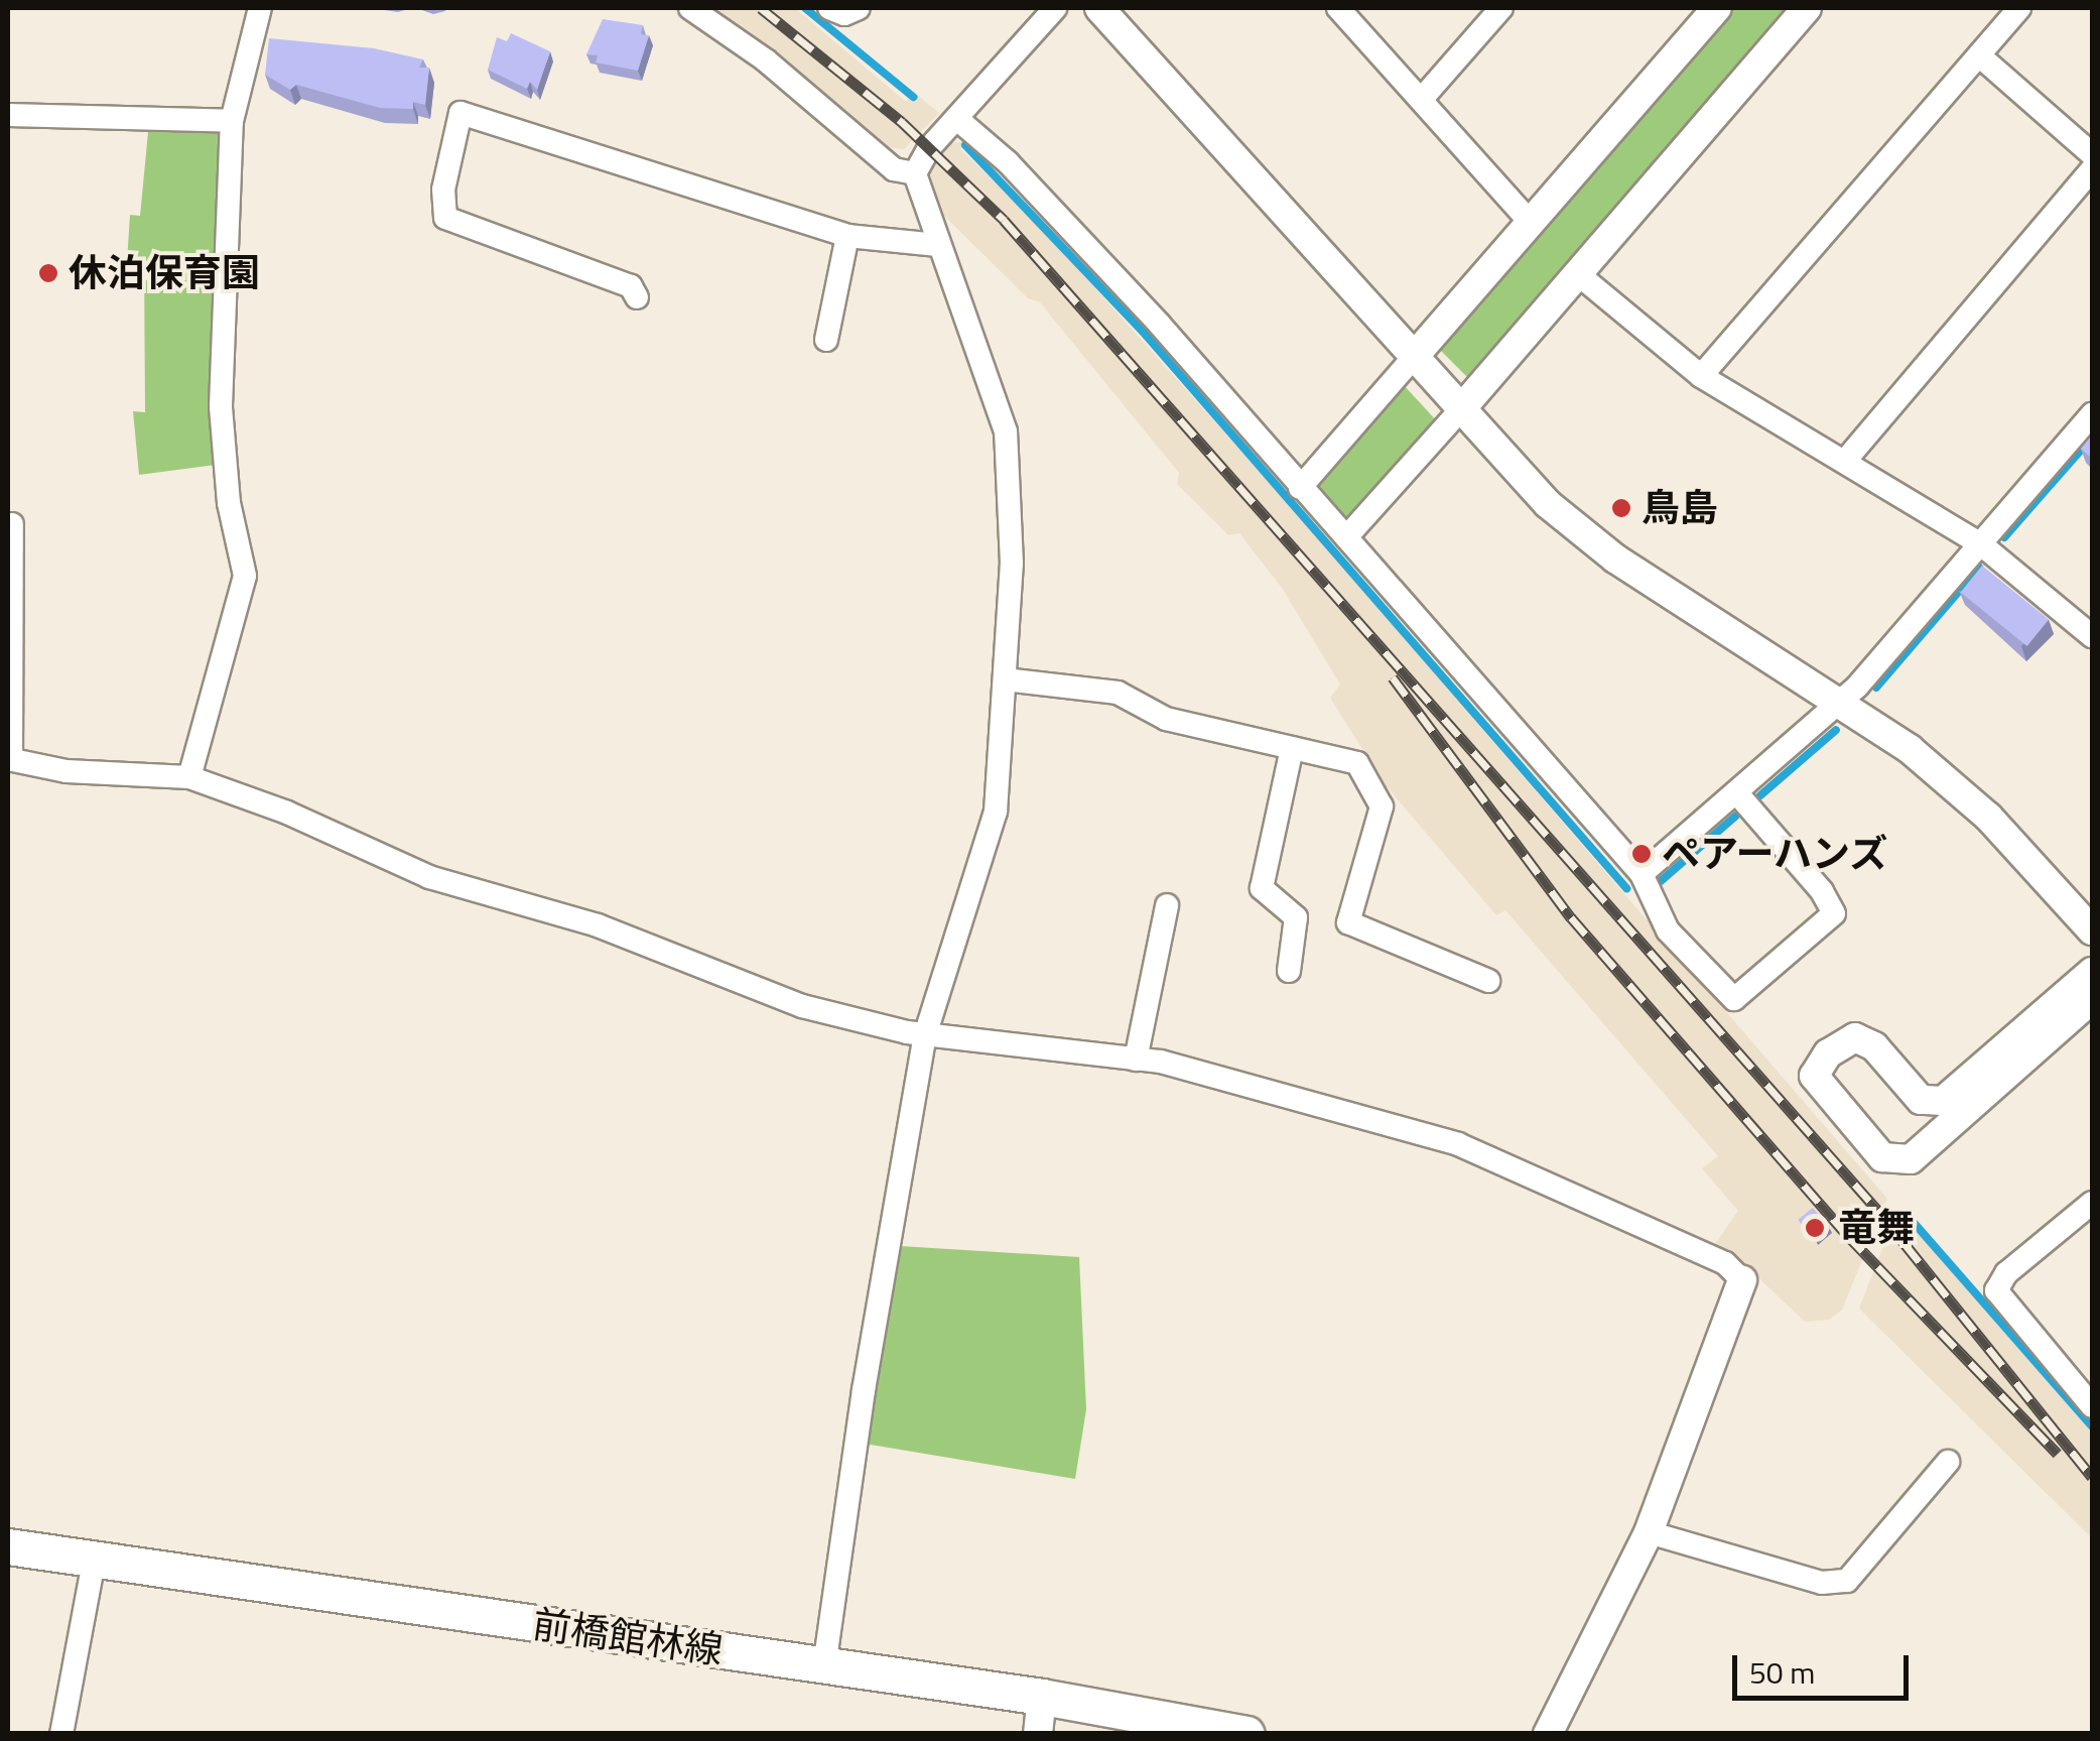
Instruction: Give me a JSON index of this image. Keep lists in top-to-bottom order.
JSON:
{
  "streets": {
    "main road": ["前橋館林線"]
  },
  "places": [
    "休泊保育園",
    "鳥島",
    "ペアーハンズ",
    "竜舞"
  ],
  "scale_bar": "50 m"
}
